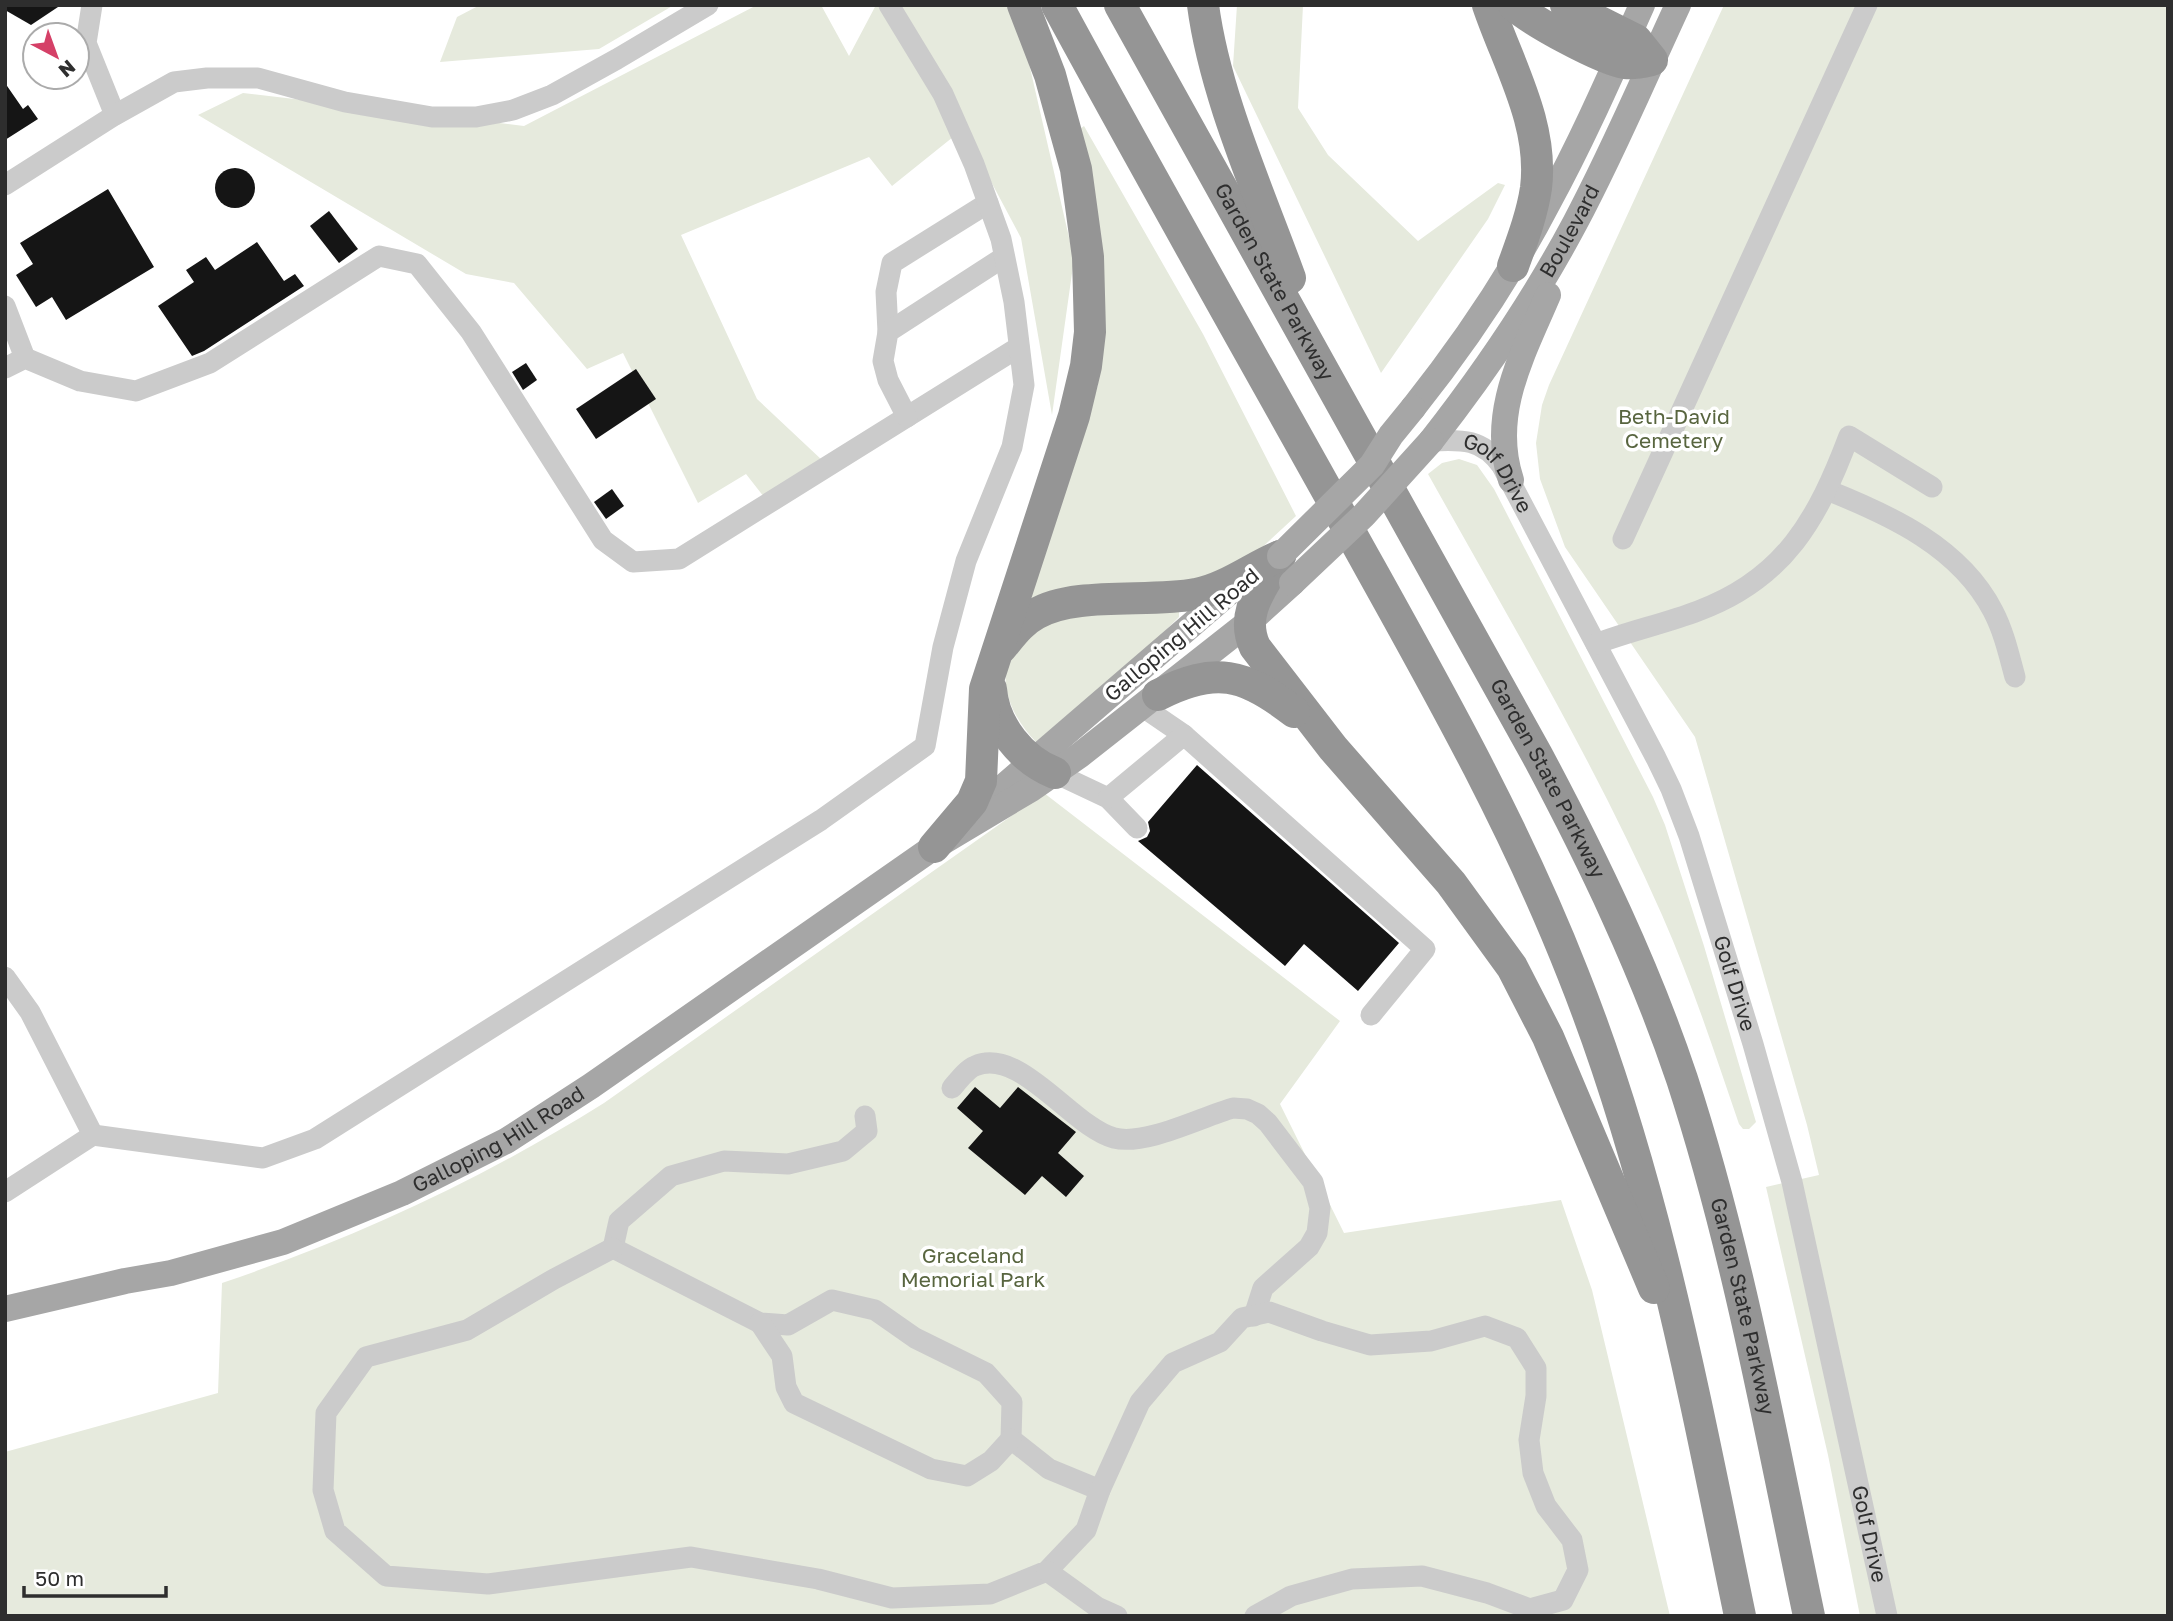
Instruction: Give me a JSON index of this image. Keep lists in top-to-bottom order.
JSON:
{
  "streets": {
    "highway": ["Garden State Parkway"],
    "main road": ["Boulevard", "Galloping Hill Road"],
    "street": ["Golf Drive"]
  },
  "crossings": [
    ["Boulevard", "Golf Drive"],
    ["Boulevard", "Galloping Hill Road"],
    ["Golf Drive", "Galloping Hill Road"]
  ],
  "parks": ["Beth-David Cemetery", "Graceland Memorial Park"],
  "scale_bar": "50 m",
  "north": "bottom right"
}
